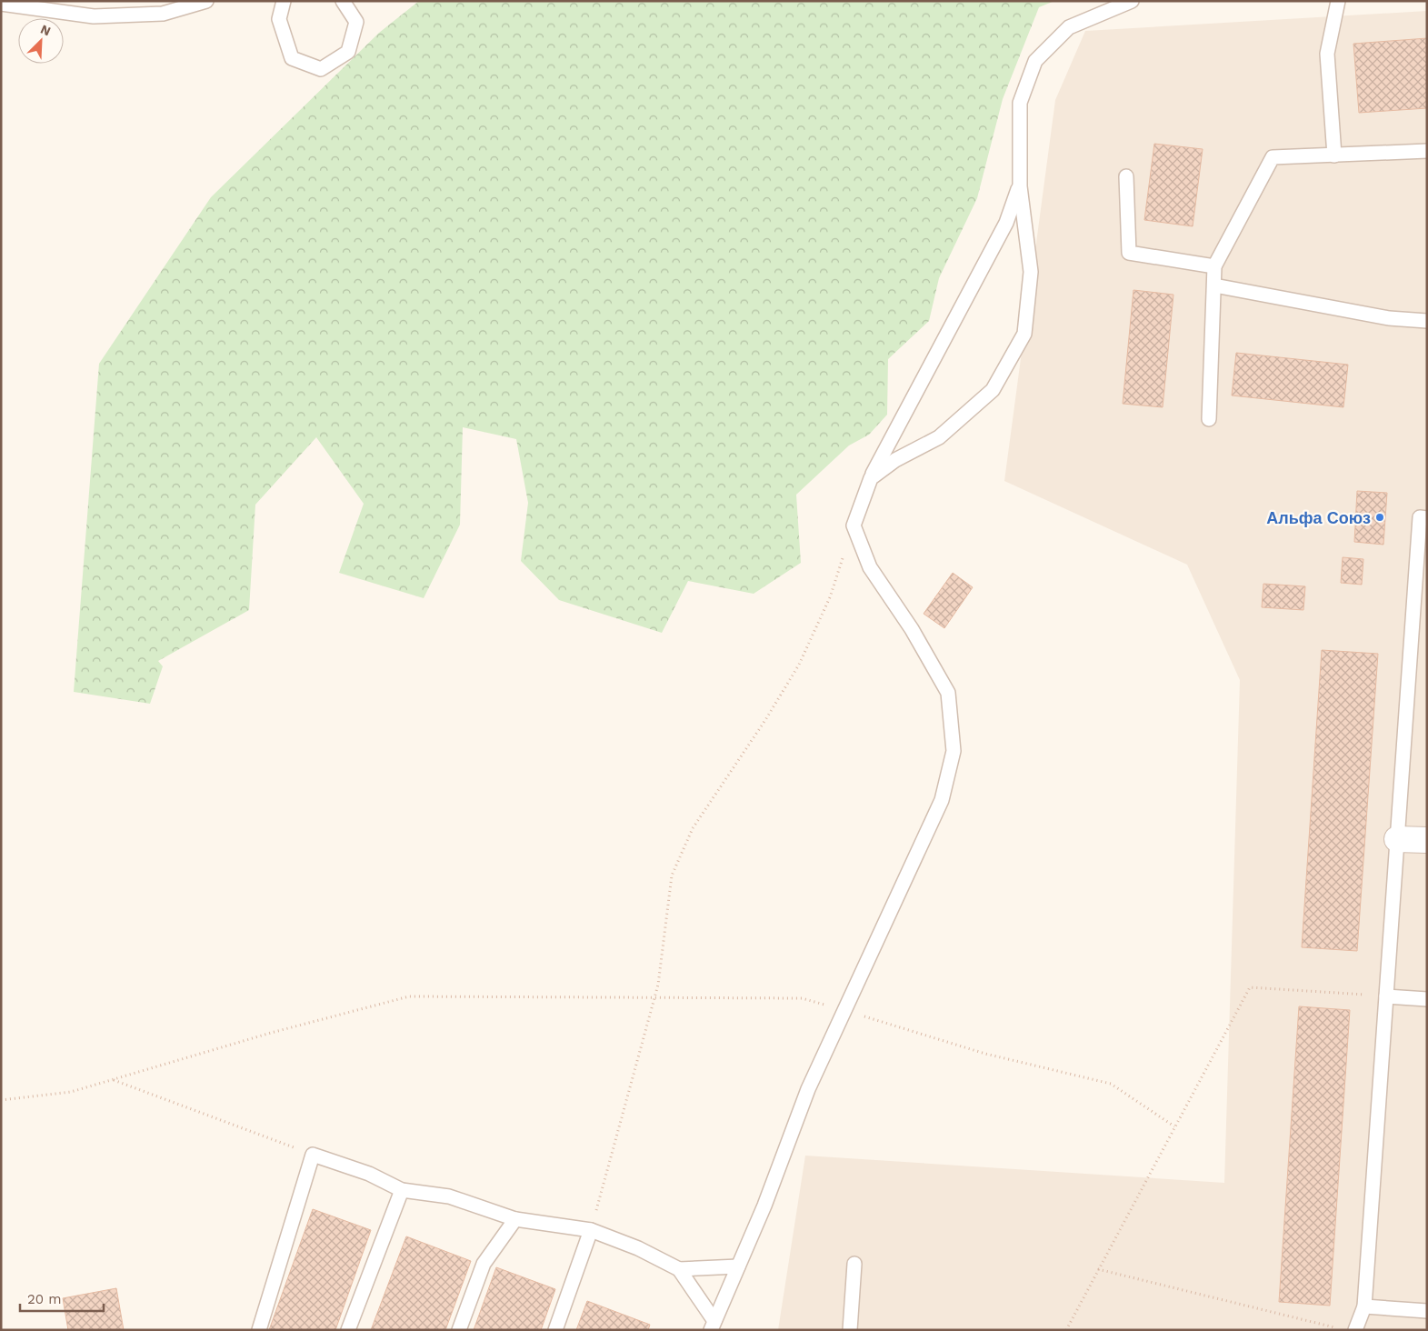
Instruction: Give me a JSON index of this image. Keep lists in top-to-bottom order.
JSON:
{
  "places": ["Альфа Союз"],
  "scale_bar": "20 m",
  "north": "top right"
}
